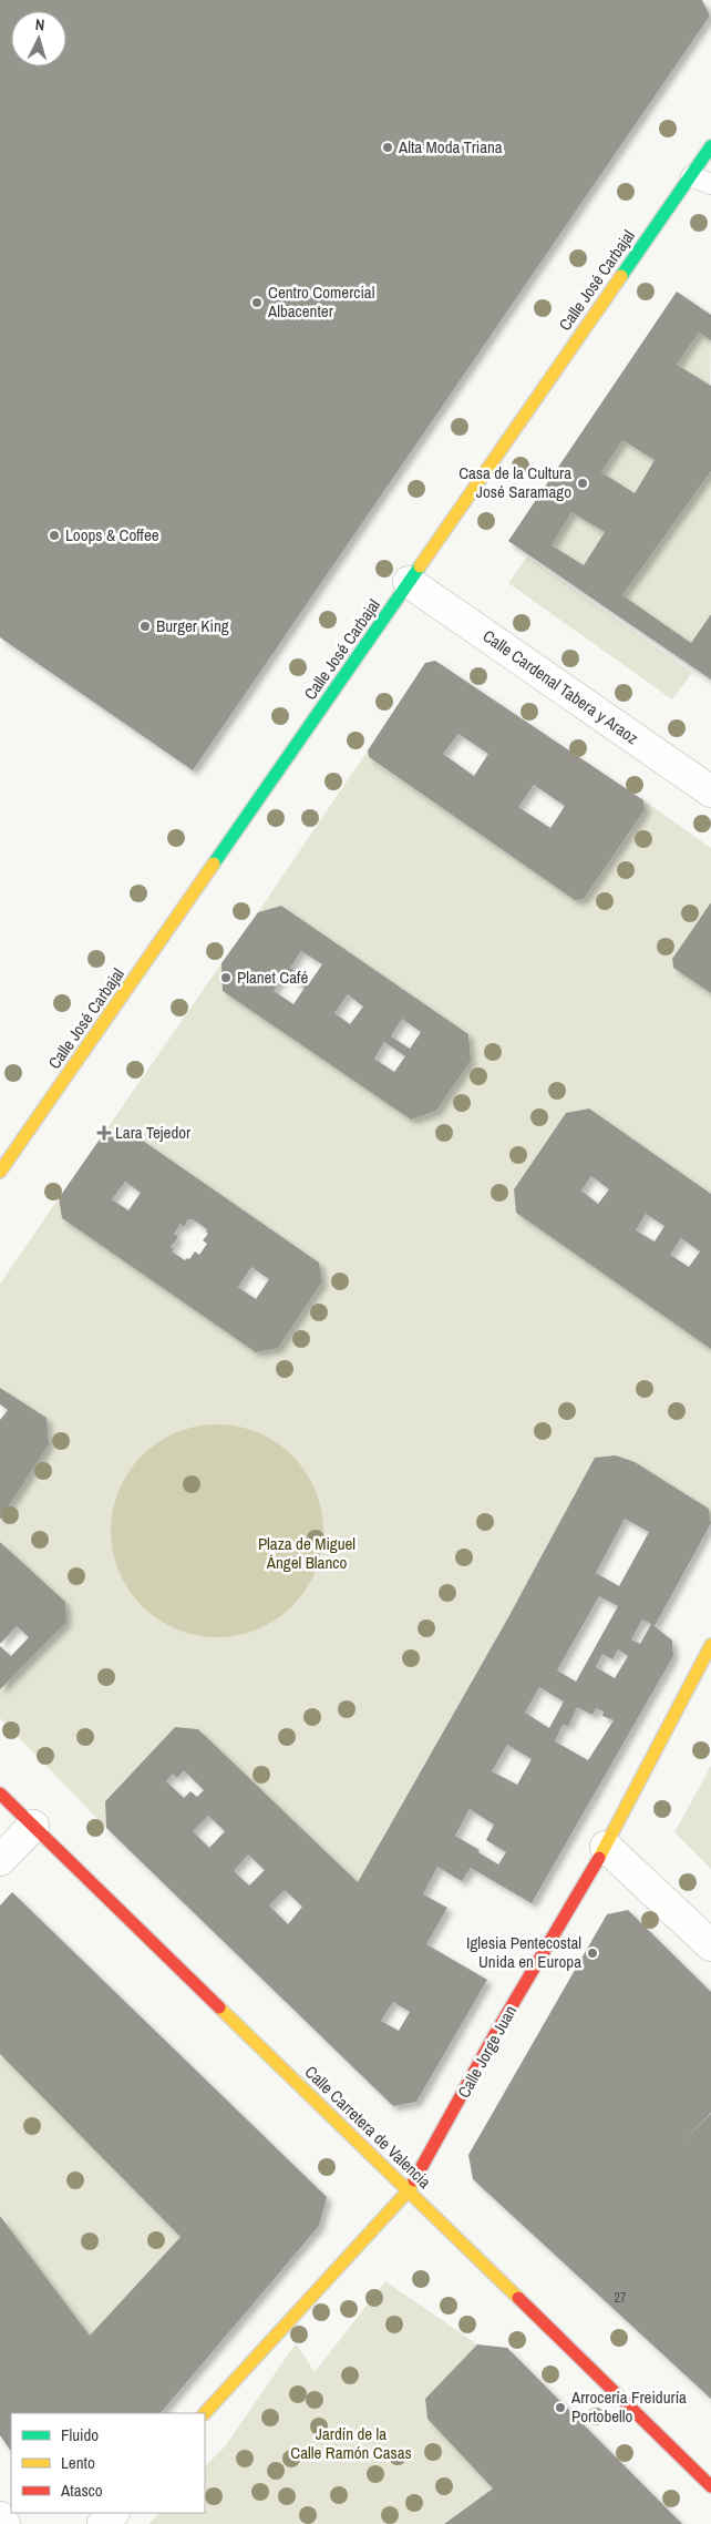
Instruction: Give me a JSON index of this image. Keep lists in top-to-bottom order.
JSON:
{
  "streets": {
    "street": [
      "Calle José Carbajal",
      "Calle Cardenal Tabera y Araoz",
      "Calle Jorge Juan",
      "Calle Carretera de Valencia"
    ]
  },
  "crossings": [
    ["Calle José Carbajal", "Calle Cardenal Tabera y Araoz"],
    ["Calle Jorge Juan", "Calle Carretera de Valencia"]
  ],
  "parks": ["Plaza de Miguel Ángel Blanco", "Jardín de la Calle Ramón Casas"],
  "places": {
    "other": [
      "Alta Moda Triana",
      "Centro Comercial Albacenter",
      "Casa de la Cultura José Saramago",
      "Loops & Coffee",
      "Burger King",
      "Planet Café",
      "Iglesia Pentecostal Unida en Europa",
      "Arrocería Freiduría Portobello"
    ],
    "health": ["Lara Tejedor"]
  },
  "house_numbers": ["27"],
  "legend": ["Fluido", "Lento", "Atasco"],
  "north": "top"
}
